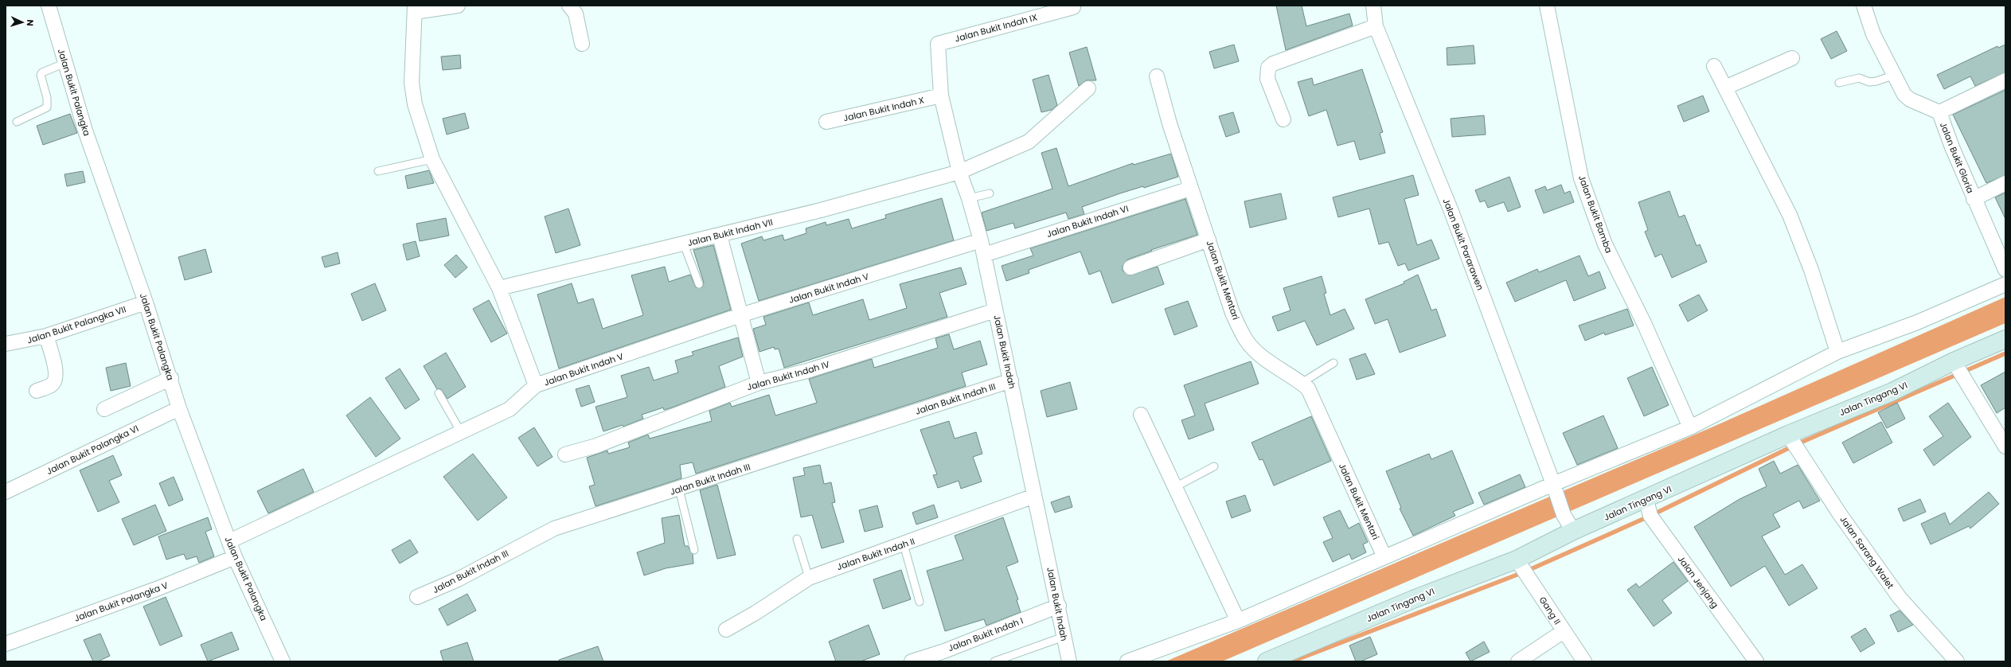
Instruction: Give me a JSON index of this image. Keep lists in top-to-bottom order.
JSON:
{
  "streets": {
    "main road": ["Jalan Tingang VI"],
    "street": [
      "Jalan Bukit Indah IX",
      "Jalan Bukit Palangka",
      "Jalan Bukit Indah X",
      "Jalan Bukit Gloria",
      "Jalan Bukit Bamba",
      "Jalan Bukit Indah VI",
      "Jalan Bukit Indah VII",
      "Jalan Bukit Pararawen",
      "Jalan Bukit Mentari",
      "Jalan Bukit Indah V",
      "Jalan Bukit Palangka VII",
      "Jalan Bukit Indah",
      "Jalan Bukit Indah IV",
      "Jalan Bukit Indah III",
      "Jalan Bukit Palangka VI",
      "Jalan Sarang Walet",
      "Jalan Bukit Indah II",
      "Jalan Jenjang",
      "Jalan Bukit Palangka V",
      "Gang II",
      "Jalan Bukit Indah I"
    ]
  },
  "crossings": [
    ["Jalan Bukit Indah IX", "Jalan Bukit Indah"],
    ["Jalan Bukit Palangka", "Jalan Bukit Palangka VII"],
    ["Jalan Bukit Palangka", "Jalan Bukit Palangka VI"],
    ["Jalan Bukit Palangka", "Jalan Bukit Palangka V"],
    ["Jalan Bukit Indah X", "Jalan Bukit Indah"],
    ["Jalan Bukit Indah VI", "Jalan Bukit Mentari"],
    ["Jalan Bukit Indah VI", "Jalan Bukit Indah"],
    ["Jalan Bukit Indah VII", "Jalan Bukit Indah V"],
    ["Jalan Bukit Indah VII", "Jalan Bukit Indah"],
    ["Jalan Bukit Pararawen", "Jalan Tingang VI"],
    ["Jalan Bukit Indah V", "Jalan Bukit Indah"],
    ["Jalan Bukit Indah", "Jalan Bukit Indah IV"],
    ["Jalan Bukit Indah", "Jalan Bukit Indah III"],
    ["Jalan Bukit Indah", "Jalan Bukit Indah II"],
    ["Jalan Bukit Indah", "Jalan Bukit Indah I"],
    ["Jalan Tingang VI", "Jalan Sarang Walet"],
    ["Jalan Tingang VI", "Jalan Jenjang"],
    ["Jalan Tingang VI", "Gang II"]
  ],
  "north": "right"
}
